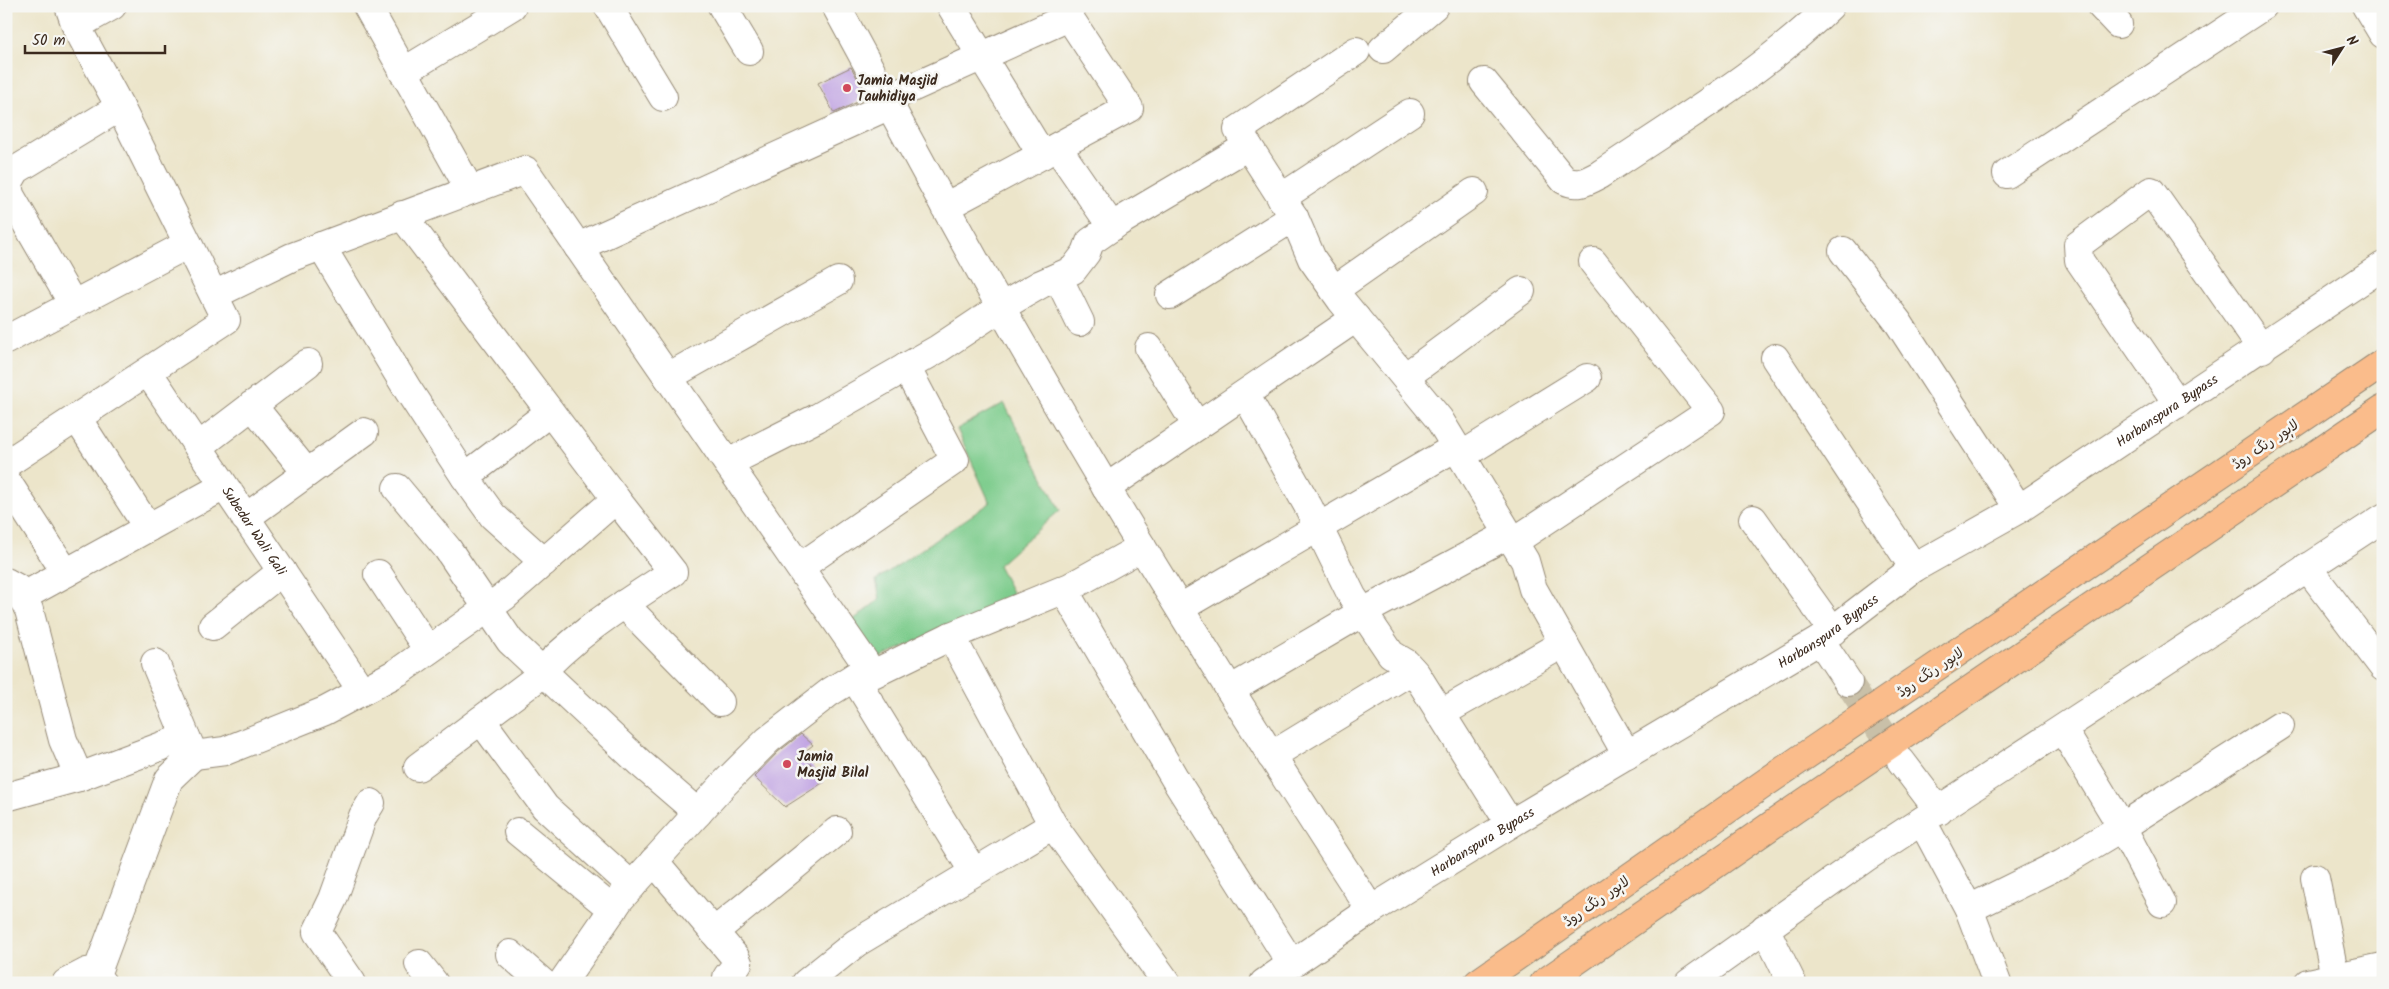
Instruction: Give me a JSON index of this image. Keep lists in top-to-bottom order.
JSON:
{
  "streets": {
    "highway": ["لاہور رنگ روڈ"],
    "street": ["Harbanspura Bypass", "Subedar Wali Gali"]
  },
  "places": ["Jamia Masjid Tauhidiya", "Jamia Masjid Bilal"],
  "scale_bar": "50 m",
  "north": "top right"
}
